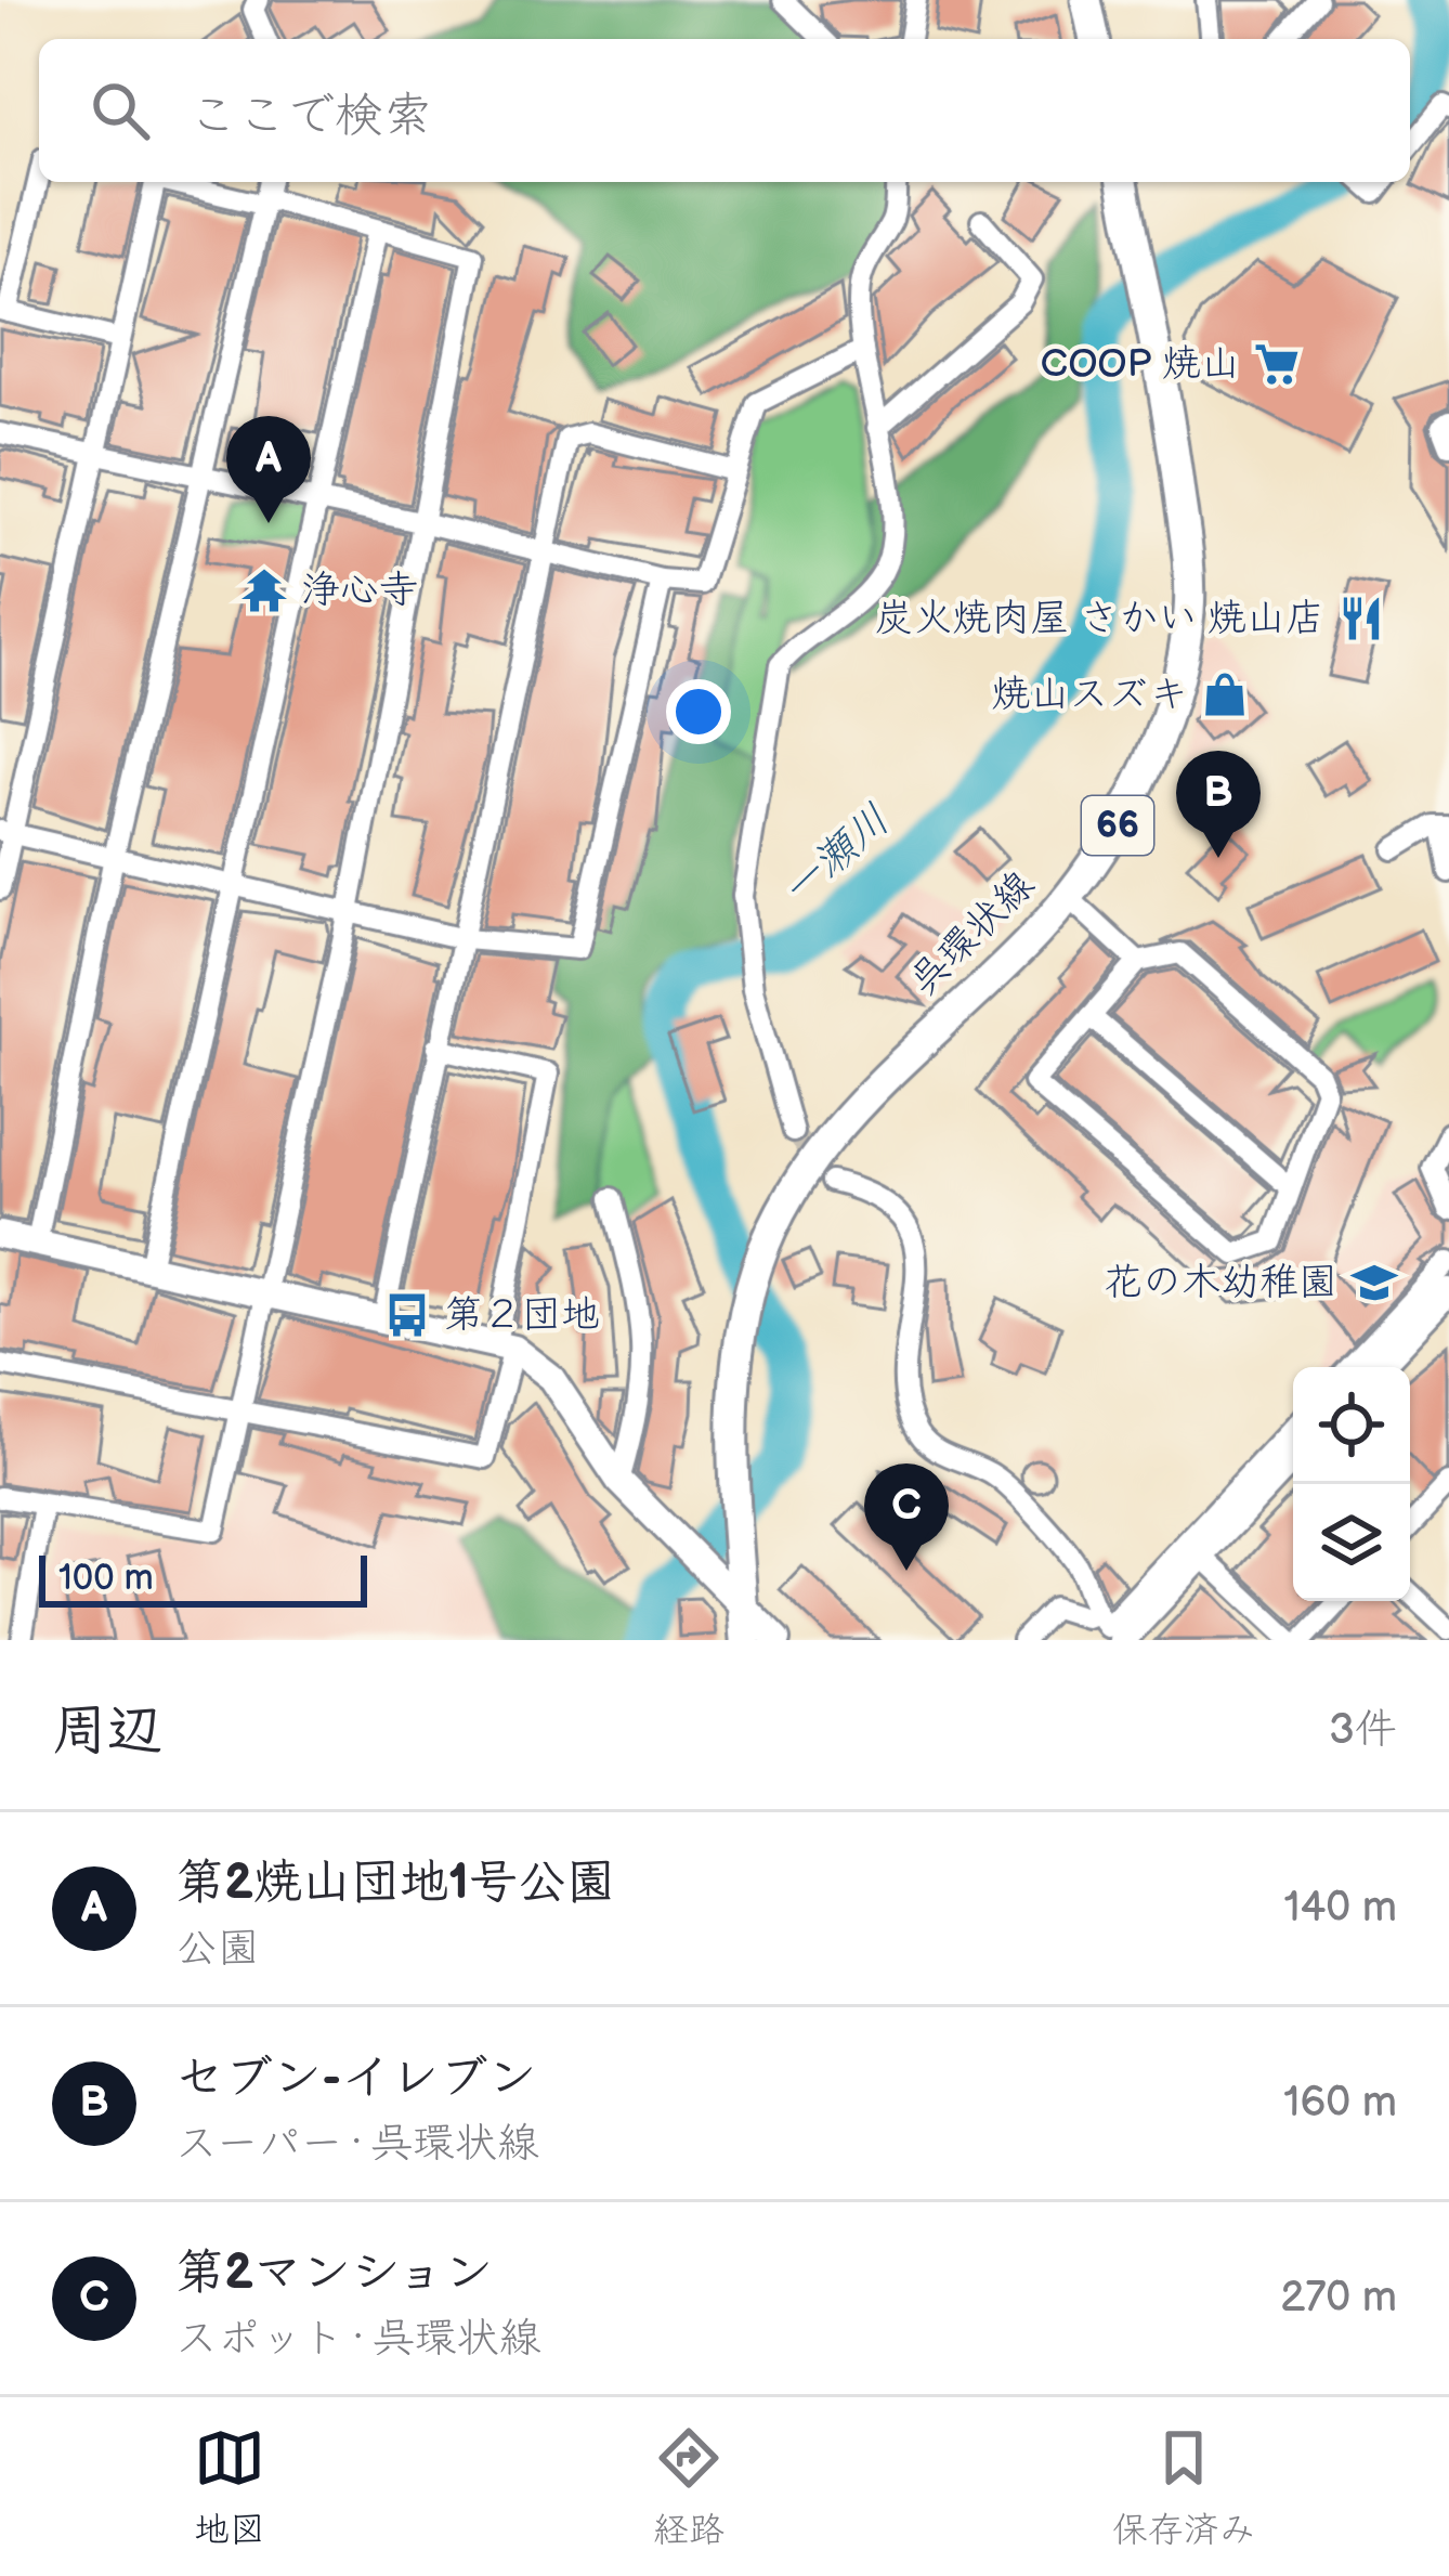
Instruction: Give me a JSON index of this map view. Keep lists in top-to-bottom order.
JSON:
{
  "streets": {
    "main road": ["66", "呉環状線"]
  },
  "water": ["一瀬川"],
  "places": {
    "supermarket": ["COOP 焼山"],
    "temple": ["浄心寺"],
    "restaurant": ["炭火焼肉屋 さかい 焼山店"],
    "shop": ["焼山スズキ"],
    "school or university": ["花の木幼稚園"],
    "bus stop": ["第２団地"]
  },
  "scale_bar": "100 m",
  "page": {
    "search": "ここで検索",
    "pins": ["A", "B", "C"],
    "scale": "100 m",
    "heading": ["周辺", "3件"],
    "list": [
      {
        "mark": "A",
        "name": "第2焼山団地1号公園",
        "note": "公園",
        "value": "140 m"
      },
      {
        "mark": "B",
        "name": "セブン-イレブン",
        "note": "スーパー · 呉環状線",
        "value": "160 m"
      },
      {
        "mark": "C",
        "name": "第2マンション",
        "note": "スポット · 呉環状線",
        "value": "270 m"
      }
    ],
    "nav": ["地図", "経路", "保存済み"]
  }
}
